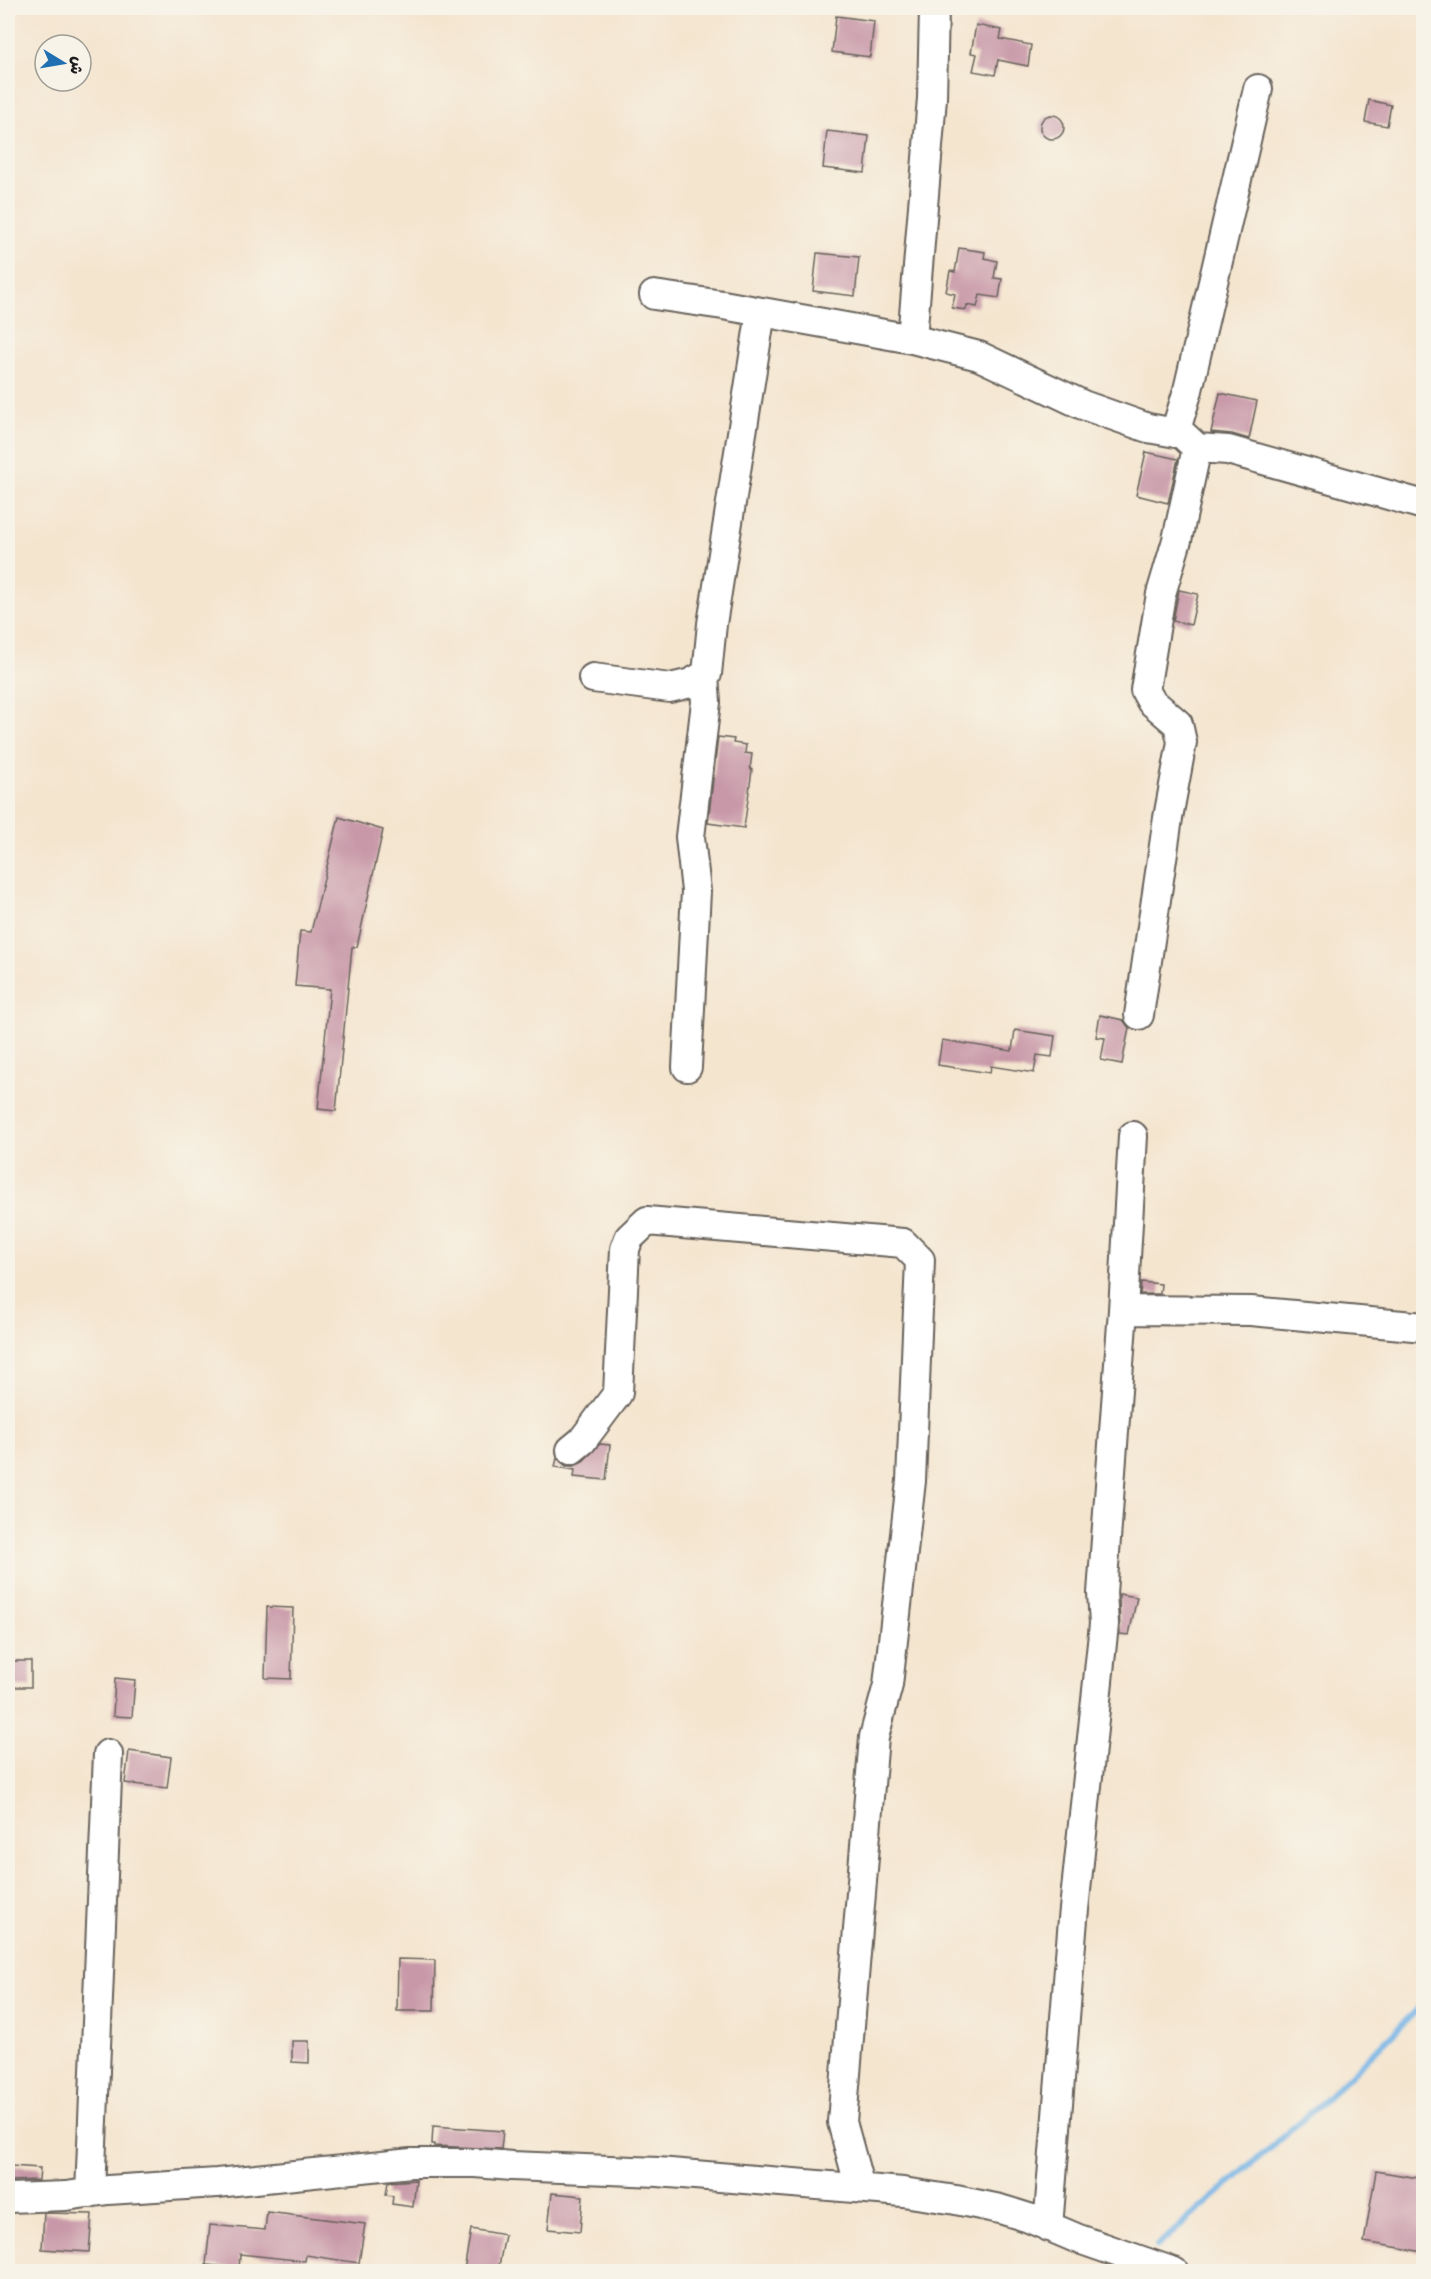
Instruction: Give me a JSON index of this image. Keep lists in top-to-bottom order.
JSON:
{
  "north": "right"
}
